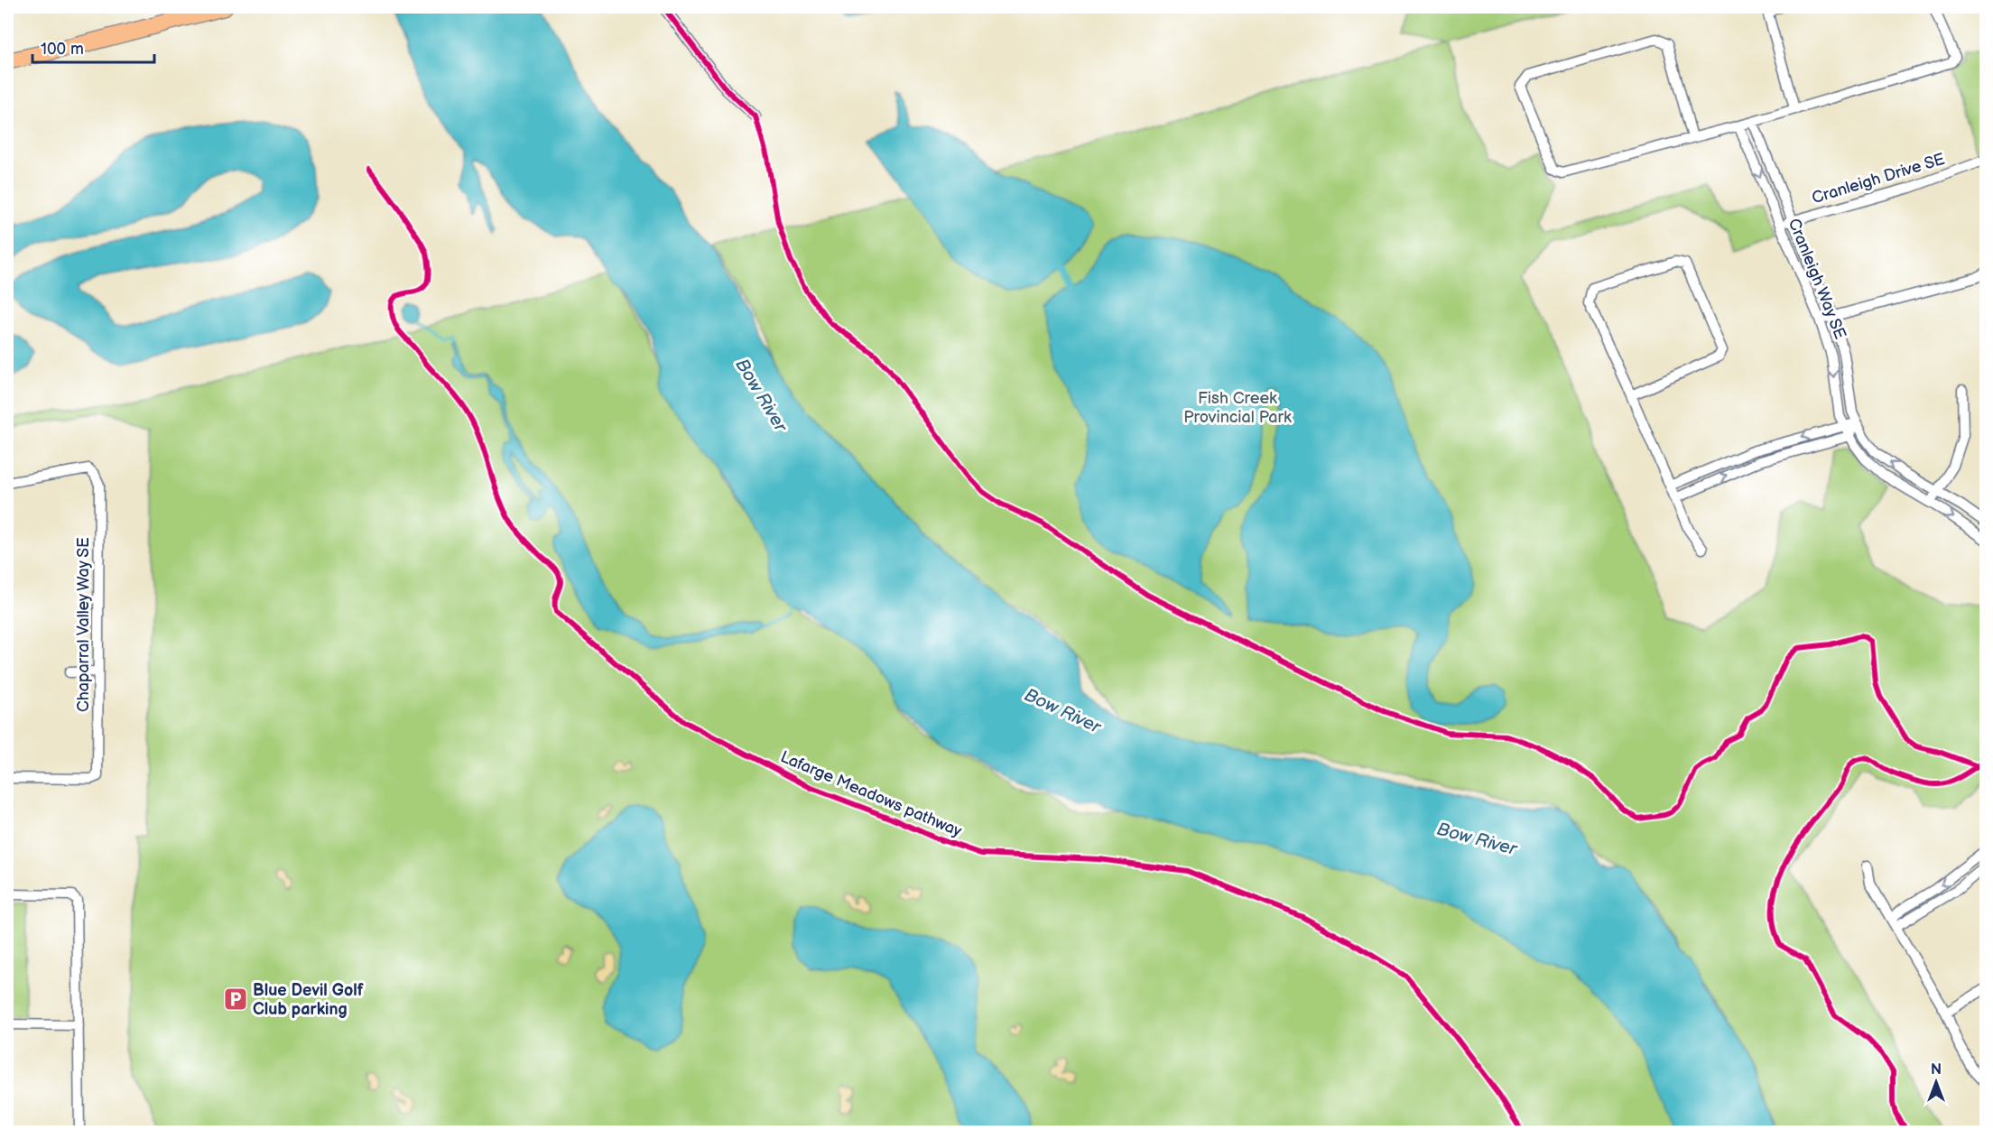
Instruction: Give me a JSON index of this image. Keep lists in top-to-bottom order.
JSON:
{
  "streets": {
    "street": ["Cranleigh Drive SE", "Cranleigh Way SE", "Chaparral Valley Way SE"],
    "cycle path": ["Lafarge Meadows pathway"]
  },
  "crossings": [
    ["Cranleigh Drive SE", "Cranleigh Way SE"]
  ],
  "water": ["Bow River"],
  "parks": ["Fish Creek Provincial Park"],
  "places": {
    "parking": ["Blue Devil Golf Club parking"]
  },
  "scale_bar": "100 m",
  "north": "top"
}
